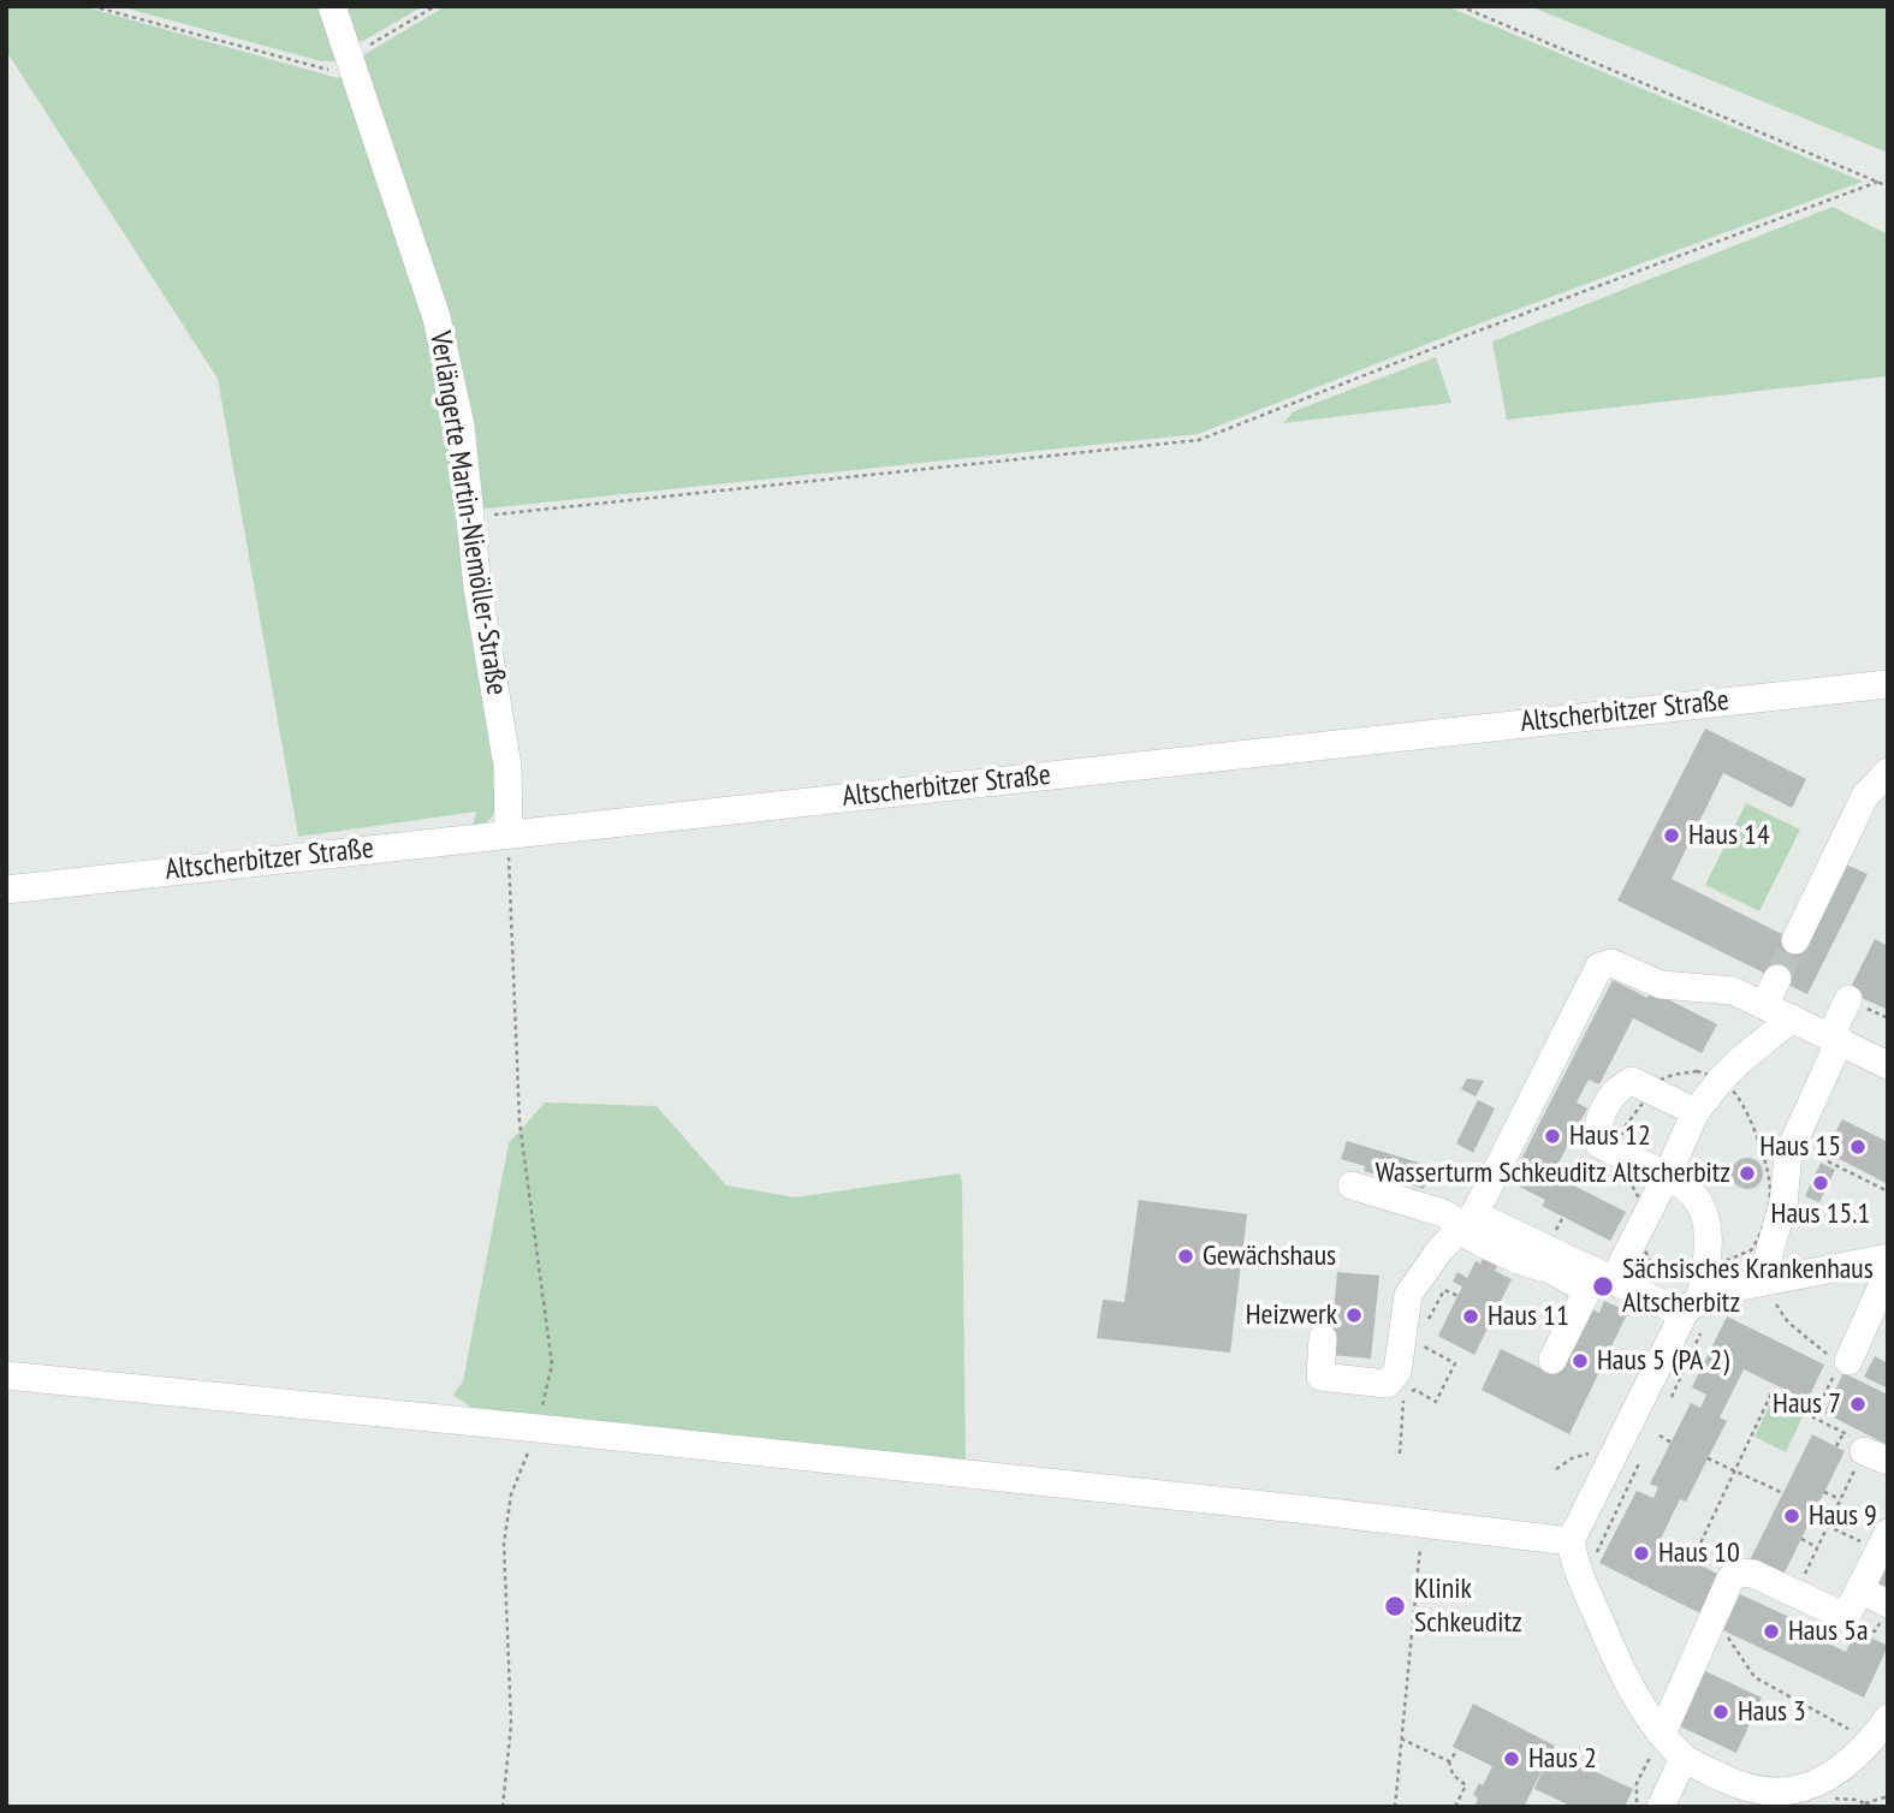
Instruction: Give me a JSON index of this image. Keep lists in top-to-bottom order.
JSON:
{
  "streets": {
    "street": ["Verlängerte Martin-Niemöller-Straße", "Altscherbitzer Straße"]
  },
  "crossings": [
    ["Verlängerte Martin-Niemöller-Straße", "Altscherbitzer Straße"]
  ],
  "places": [
    "Haus 14",
    "Haus 12",
    "Haus 15",
    "Wasserturm Schkeuditz Altscherbitz",
    "Haus 15.1",
    "Gewächshaus",
    "Sächsisches Krankenhaus Altscherbitz",
    "Heizwerk",
    "Haus 11",
    "Haus 5 (PA 2)",
    "Haus 7",
    "Haus 9",
    "Haus 10",
    "Klinik Schkeuditz",
    "Haus 5a",
    "Haus 3",
    "Haus 2"
  ]
}
